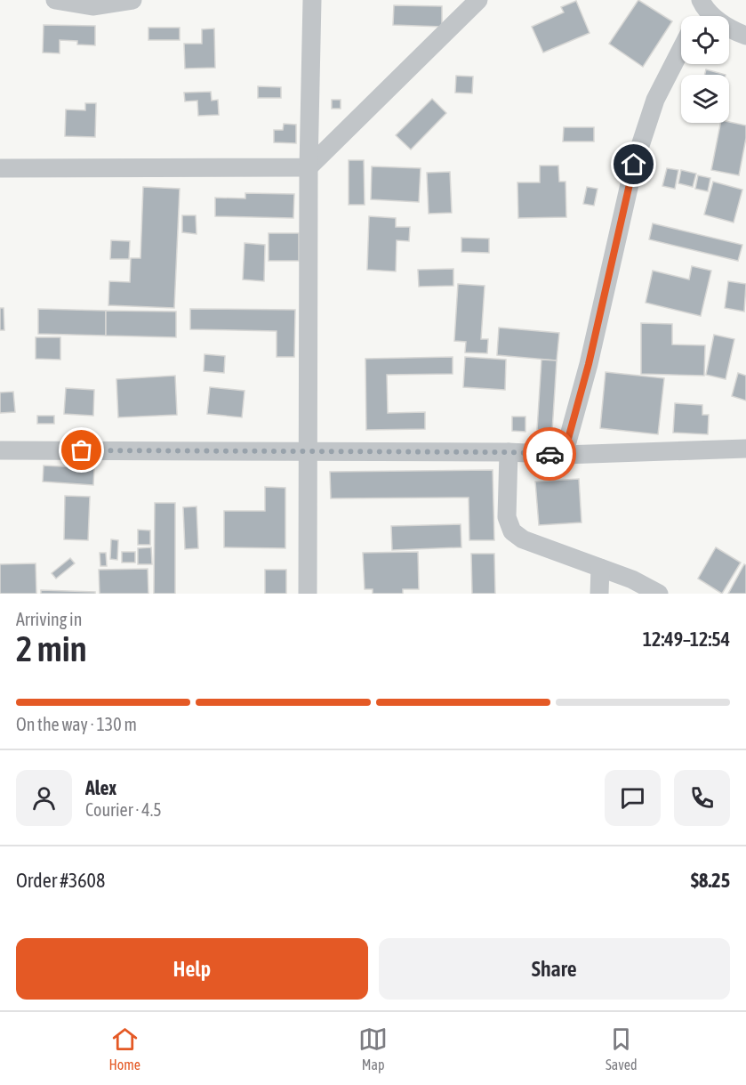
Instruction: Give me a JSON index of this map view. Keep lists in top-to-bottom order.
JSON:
{
  "page": {
    "heading": ["2 min", "Arriving in", "12:49–12:54"],
    "panel": [
      "Alex",
      "Courier · 4.5",
      "Order #3608",
      "$8.25"
    ],
    "bar": "On the way · 130 m",
    "buttons": ["Help", "Share"],
    "tabs": ["Home", "Map", "Saved"]
  }
}
